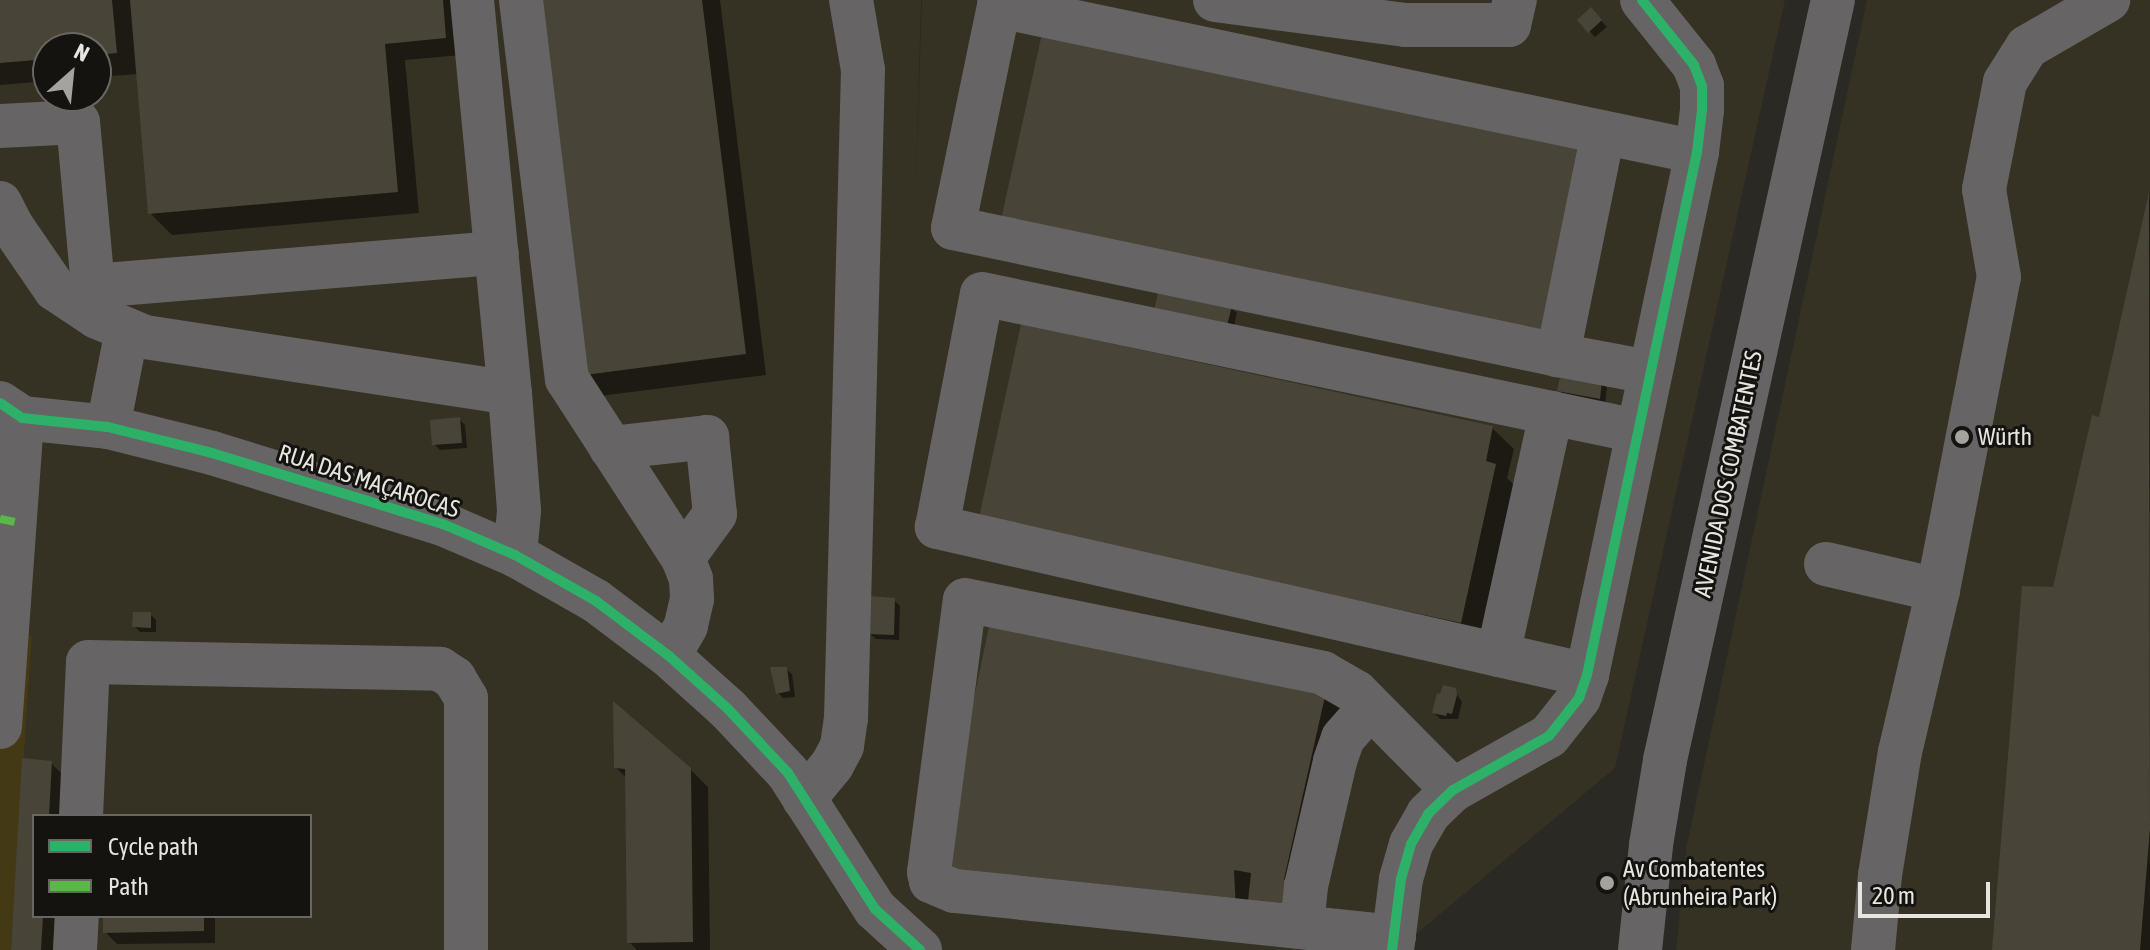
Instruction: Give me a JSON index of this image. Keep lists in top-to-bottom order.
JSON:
{
  "streets": {
    "street": ["AVENIDA DOS COMBATENTES", "RUA DAS MAÇAROCAS"]
  },
  "places": ["Würth", "Av Combatentes (Abrunheira Park)"],
  "legend": ["Cycle path", "Path"],
  "scale_bar": "20 m",
  "north": "top right"
}
